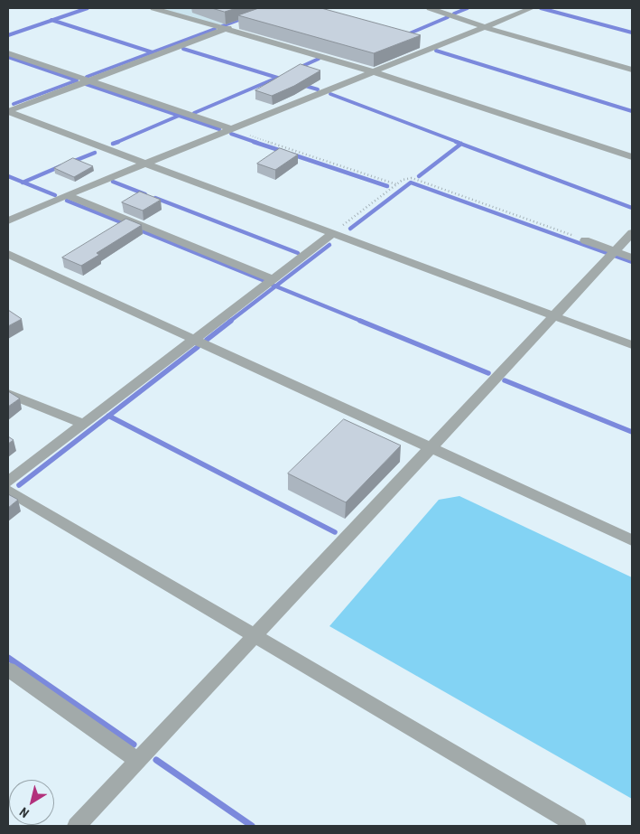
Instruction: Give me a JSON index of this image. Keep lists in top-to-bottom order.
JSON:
{
  "north": "bottom left"
}
